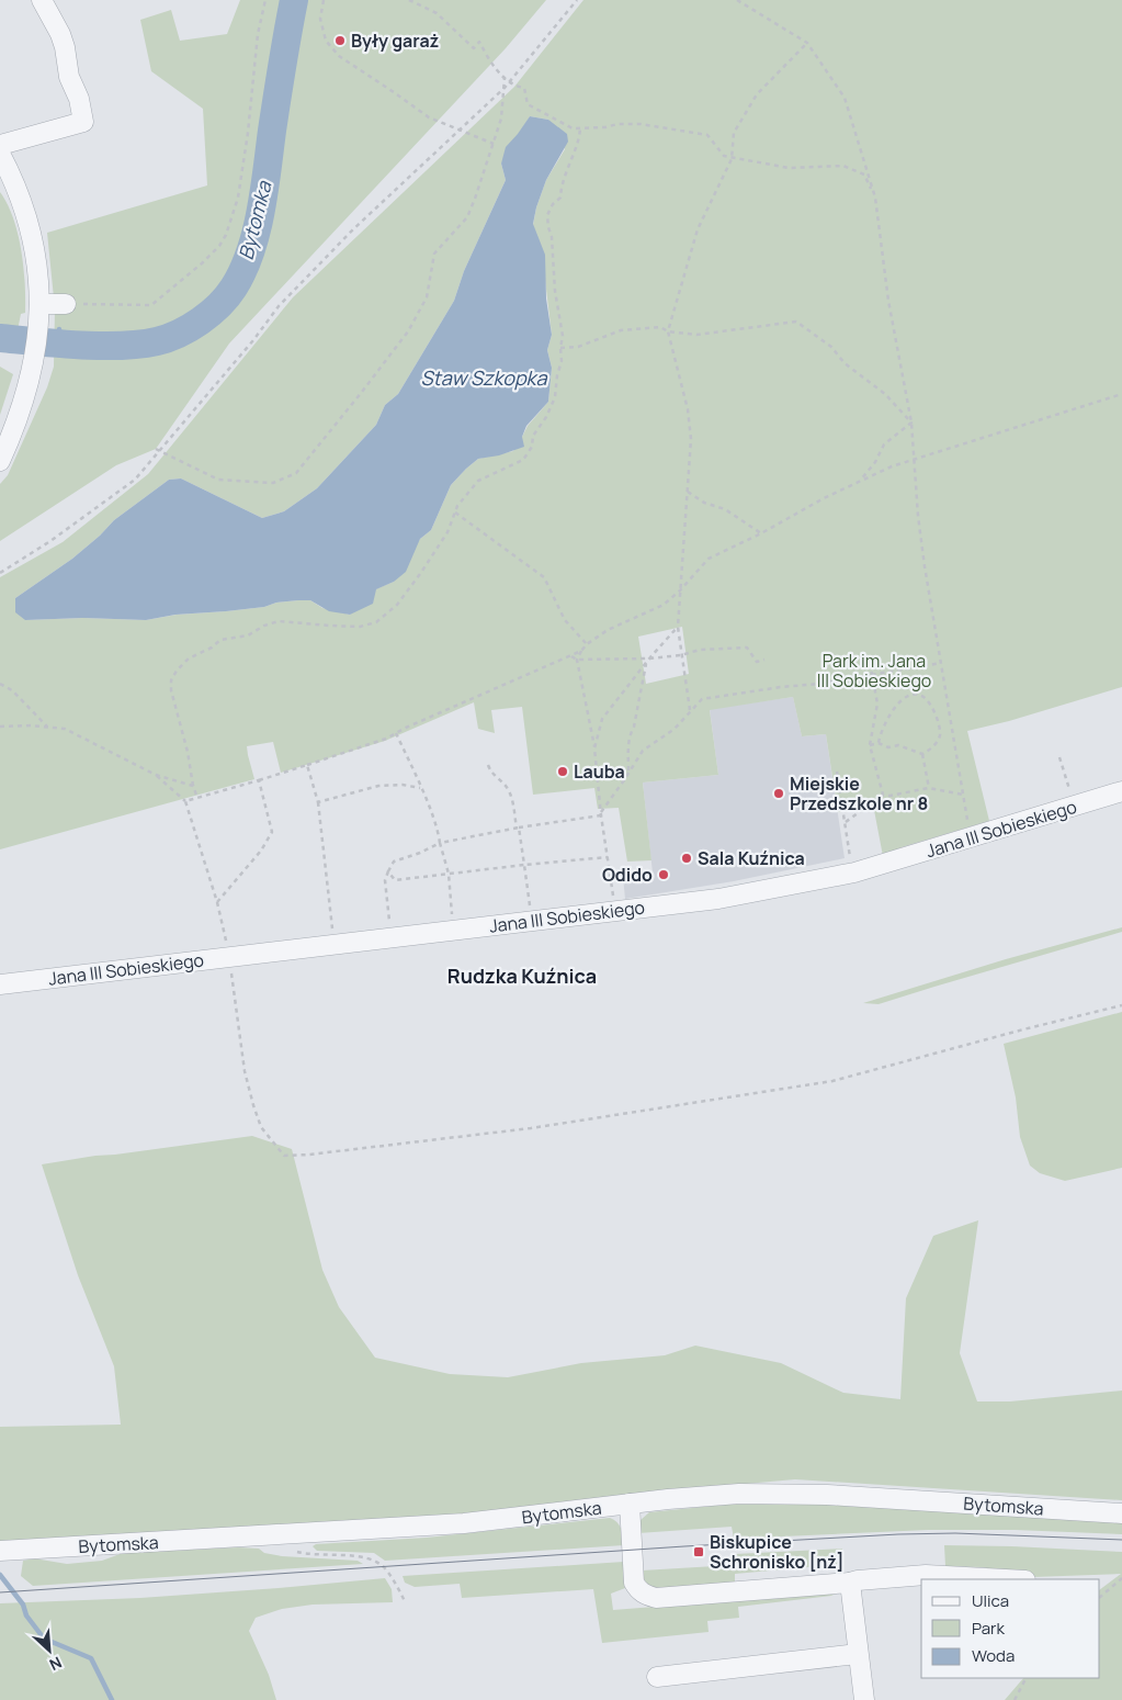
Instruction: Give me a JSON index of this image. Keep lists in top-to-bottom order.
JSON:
{
  "streets": {
    "street": ["Jana III Sobieskiego", "Bytomska"]
  },
  "districts": ["Rudzka Kuźnica"],
  "water": ["Bytomka", "Staw Szkopka"],
  "parks": ["Park im. Jana III Sobieskiego"],
  "places": {
    "other": [
      "Były garaż",
      "Lauba",
      "Miejskie Przedszkole nr 8",
      "Sala Kuźnica",
      "Odido"
    ],
    "transit": ["Biskupice Schronisko [nż]"]
  },
  "legend": ["Ulica", "Park", "Woda"],
  "north": "bottom right"
}
